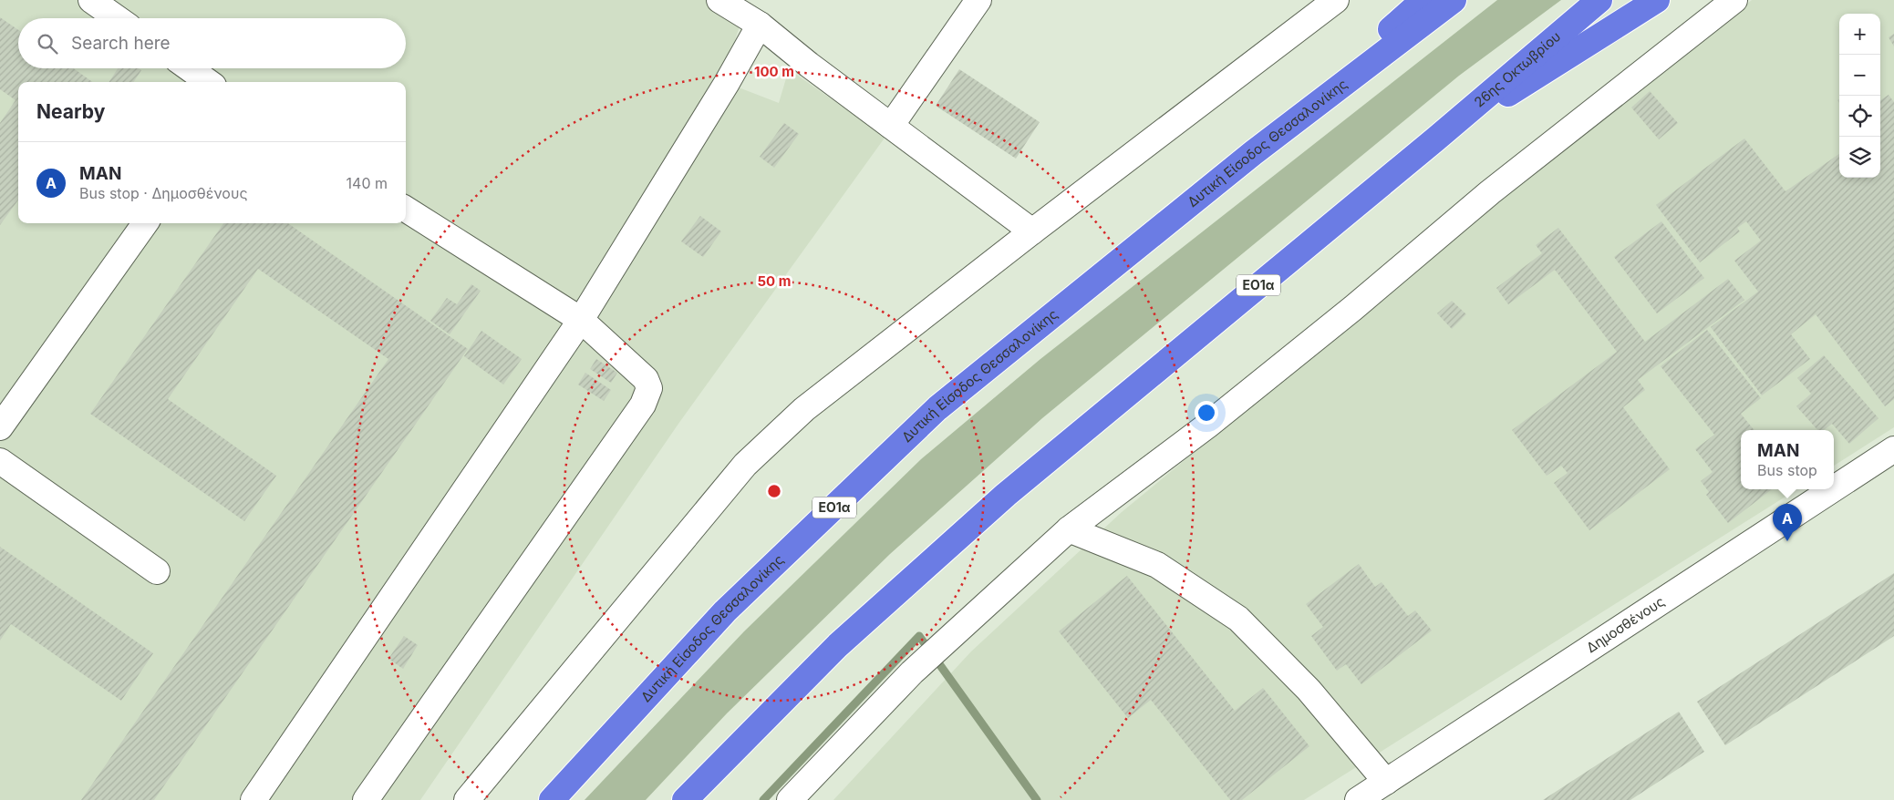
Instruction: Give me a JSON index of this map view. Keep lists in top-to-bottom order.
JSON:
{
  "streets": {
    "highway": ["26ης Οκτωβρίου", "Δυτική Είσοδος Θεσσαλονίκης", "ΕΟ1α"],
    "street": ["Δημοσθένους"]
  },
  "crossings": [
    ["26ης Οκτωβρίου", "ΕΟ1α"]
  ],
  "page": {
    "map_buttons": ["+", "−"],
    "search": "Search here",
    "heading": "Nearby",
    "list": [
      {
        "mark": "A",
        "name": "ΜΑΝ",
        "note": "Bus stop · Δημοσθένους",
        "value": "140 m"
      }
    ],
    "popup": ["ΜΑΝ", "Bus stop"],
    "pins": "A"
  },
  "rings": ["100 m", "50 m"]
}
